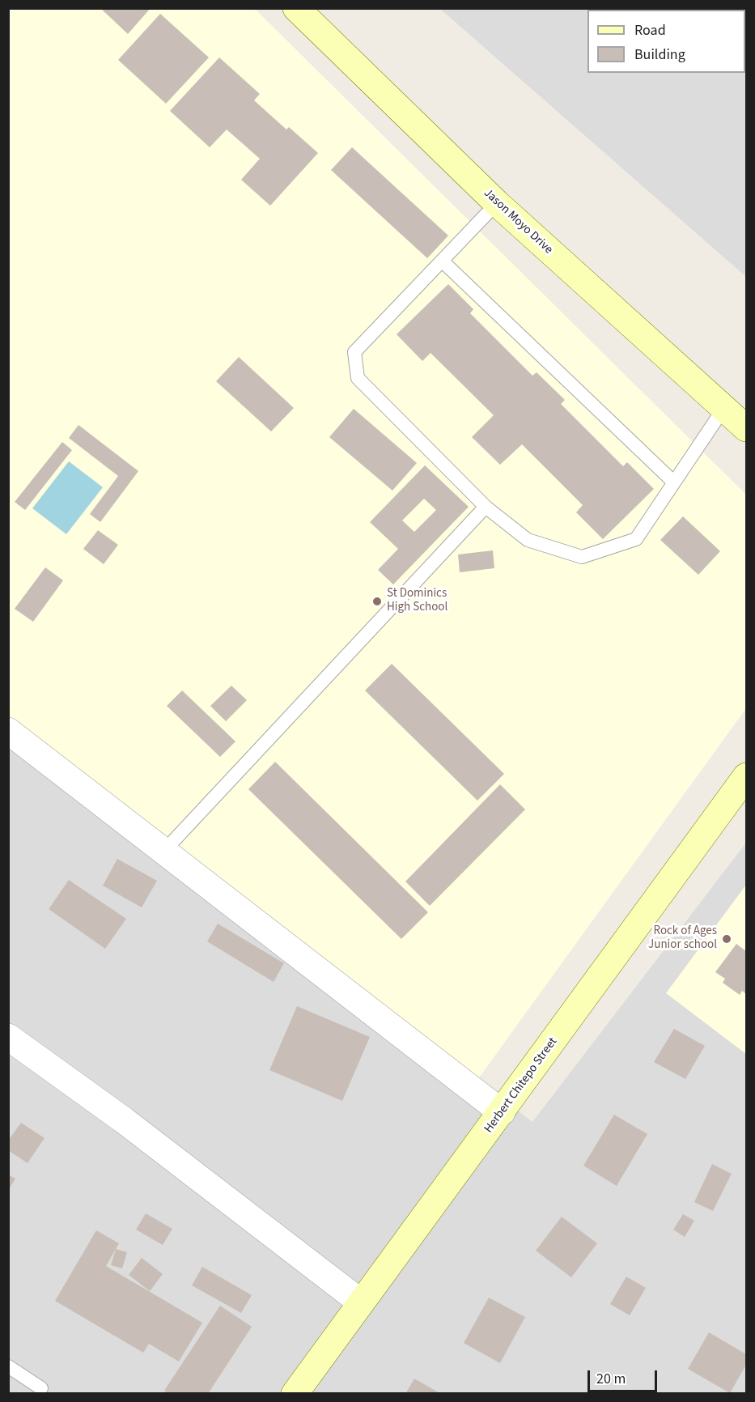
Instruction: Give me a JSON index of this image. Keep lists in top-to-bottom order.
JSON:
{
  "streets": {
    "main road": ["Jason Moyo Drive", "Herbert Chitepo Street"]
  },
  "places": ["St Dominics High School", "Rock of Ages Junior school"],
  "legend": ["Road", "Building"],
  "scale_bar": "20 m"
}
